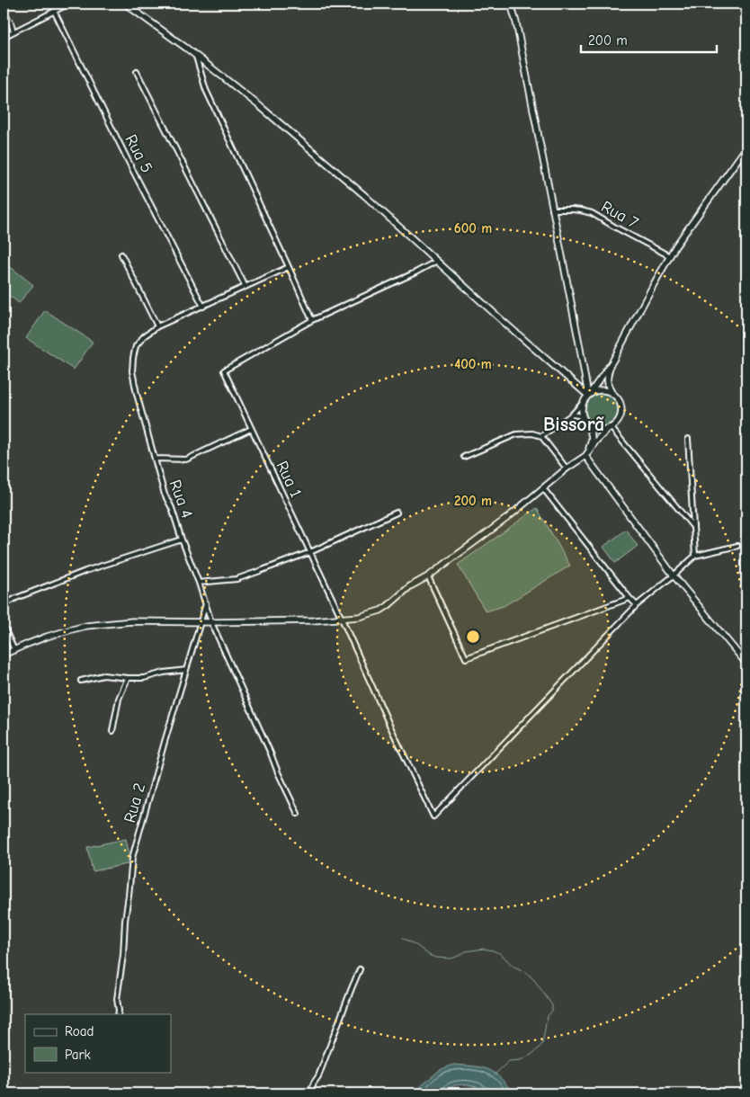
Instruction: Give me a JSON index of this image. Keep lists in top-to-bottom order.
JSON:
{
  "streets": {
    "street": [
      "Rua 5",
      "Rua 7",
      "Rua 1",
      "Rua 4",
      "Rua 2"
    ]
  },
  "crossings": [
    ["Rua 5", "Rua 4"],
    ["Rua 4", "Rua 2"]
  ],
  "districts": ["Bissorã"],
  "legend": ["Road", "Park"],
  "scale_bar": "200 m",
  "rings": ["600 m", "400 m", "200 m"]
}
